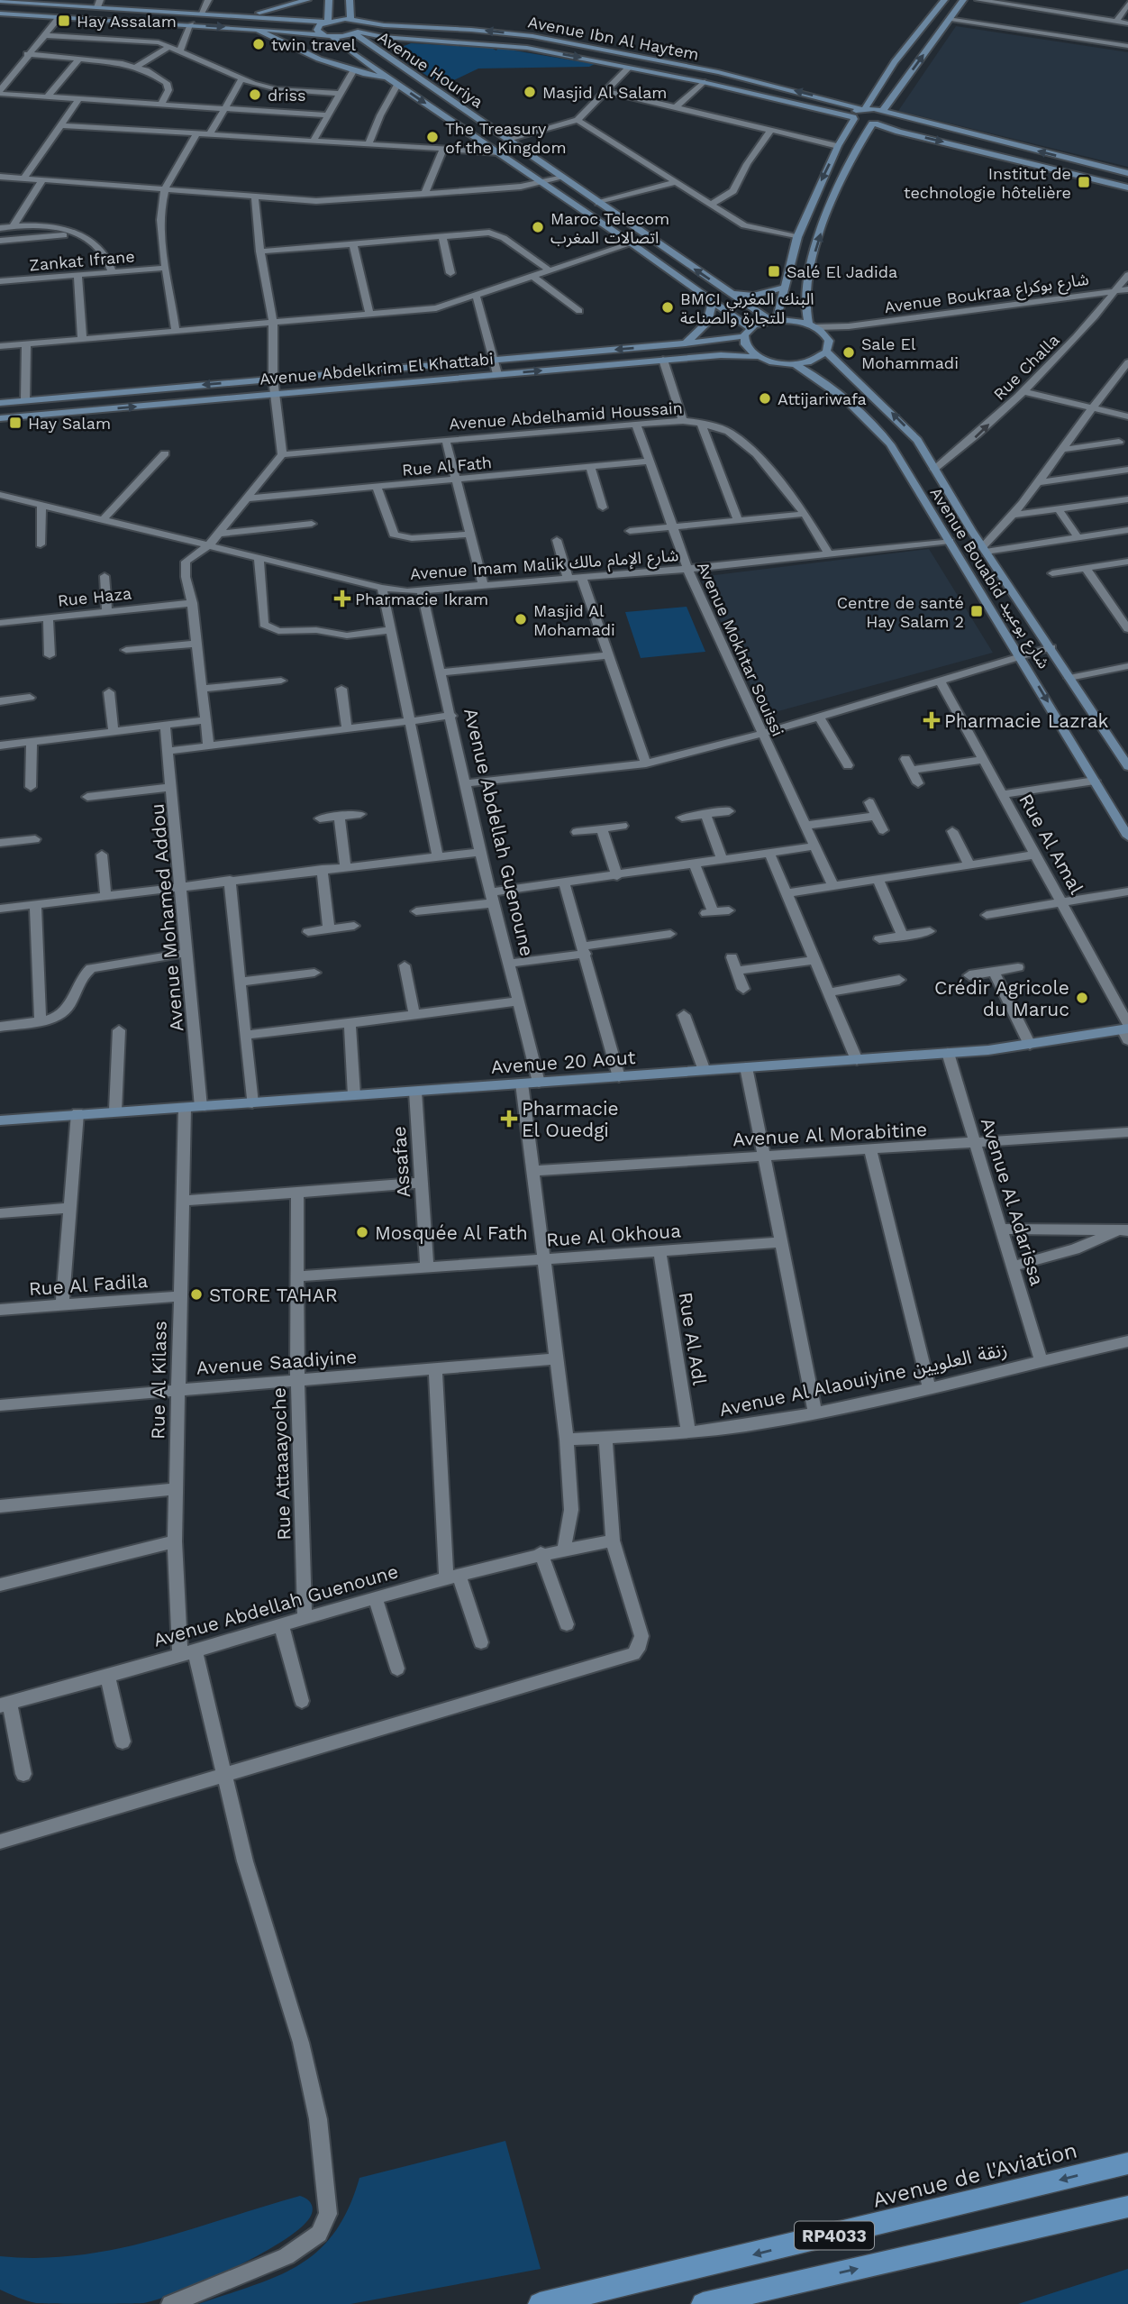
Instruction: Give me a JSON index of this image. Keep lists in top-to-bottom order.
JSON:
{
  "streets": {
    "main road": ["Avenue de l'Aviation", "RP4033"],
    "street": [
      "Avenue Ibn Al Haytem",
      "Avenue Houriya",
      "Zankat Ifrane",
      "Avenue Boukraa شارع بوكراع",
      "Rue Challa",
      "Avenue Abdelkrim El Khattabi",
      "Avenue Abdelhamid Houssain",
      "Rue Al Fath",
      "Avenue Imam Malik شارع الإمام مالك",
      "Avenue Bouabid شارع بوعبيد",
      "Rue Haza",
      "Avenue Mokhtar Souissi",
      "Avenue Abdellah Guenoune",
      "Rue Al Amal",
      "Avenue Mohamed Addou",
      "Avenue 20 Aout",
      "Avenue Al Morabitine",
      "Assafae",
      "Avenue Al Adarissa",
      "Rue Al Okhoua",
      "Rue Al Fadila",
      "Rue Al Adl",
      "Avenue Saadiyine",
      "Avenue Al Alaouiyine زنقة العلويين",
      "Rue Al Kilass",
      "Rue Attaaayoche"
    ]
  },
  "crossings": [
    ["Avenue Ibn Al Haytem", "Avenue Houriya"],
    ["Avenue Boukraa شارع بوكراع", "Rue Challa"],
    ["Avenue Boukraa شارع بوكراع", "Avenue Bouabid شارع بوعبيد"],
    ["Rue Challa", "Avenue Bouabid شارع بوعبيد"],
    ["Avenue Abdelkrim El Khattabi", "Avenue Bouabid شارع بوعبيد"],
    ["Avenue Abdelhamid Houssain", "Avenue Imam Malik شارع الإمام مالك"],
    ["Avenue Abdelhamid Houssain", "Avenue Mokhtar Souissi"],
    ["Rue Al Fath", "Avenue Mokhtar Souissi"],
    ["Avenue Imam Malik شارع الإمام مالك", "Avenue Bouabid شارع بوعبيد"],
    ["Avenue Imam Malik شارع الإمام مالك", "Avenue Mokhtar Souissi"],
    ["Avenue Imam Malik شارع الإمام مالك", "Avenue Abdellah Guenoune"],
    ["Avenue Abdellah Guenoune", "Avenue 20 Aout"],
    ["Avenue Abdellah Guenoune", "Rue Al Kilass"],
    ["Avenue Abdellah Guenoune", "Rue Attaaayoche"],
    ["Rue Al Amal", "Avenue 20 Aout"],
    ["Avenue Mohamed Addou", "Avenue 20 Aout"],
    ["Avenue 20 Aout", "Assafae"],
    ["Avenue 20 Aout", "Avenue Al Adarissa"],
    ["Avenue 20 Aout", "Rue Al Kilass"],
    ["Avenue Al Morabitine", "Avenue Al Adarissa"],
    ["Assafae", "Rue Al Okhoua"],
    ["Avenue Al Adarissa", "Avenue Al Alaouiyine زنقة العلويين"],
    ["Rue Al Okhoua", "Rue Al Adl"],
    ["Rue Al Okhoua", "Rue Attaaayoche"],
    ["Rue Al Fadila", "Rue Al Kilass"],
    ["Rue Al Adl", "Avenue Al Alaouiyine زنقة العلويين"],
    ["Avenue Saadiyine", "Rue Al Kilass"],
    ["Avenue Saadiyine", "Rue Attaaayoche"]
  ],
  "places": {
    "transit": [
      "Hay Assalam",
      "Institut de technologie hôtelière",
      "Salé El Jadida",
      "Hay Salam",
      "Centre de santé Hay Salam 2"
    ],
    "other": [
      "twin travel",
      "Masjid Al Salam",
      "driss",
      "The Treasury of the Kingdom",
      "Maroc Telecom اتصالات المغرب",
      "BMCI البنك المغربي للتجارة والصناعة",
      "Sale El Mohammadi",
      "Attijariwafa",
      "Masjid Al Mohamadi",
      "Crédir Agricole du Maruc",
      "Mosquée Al Fath",
      "STORE TAHAR"
    ],
    "health": ["Pharmacie Ikram", "Pharmacie Lazrak", "Pharmacie El Ouedgi"]
  }
}
